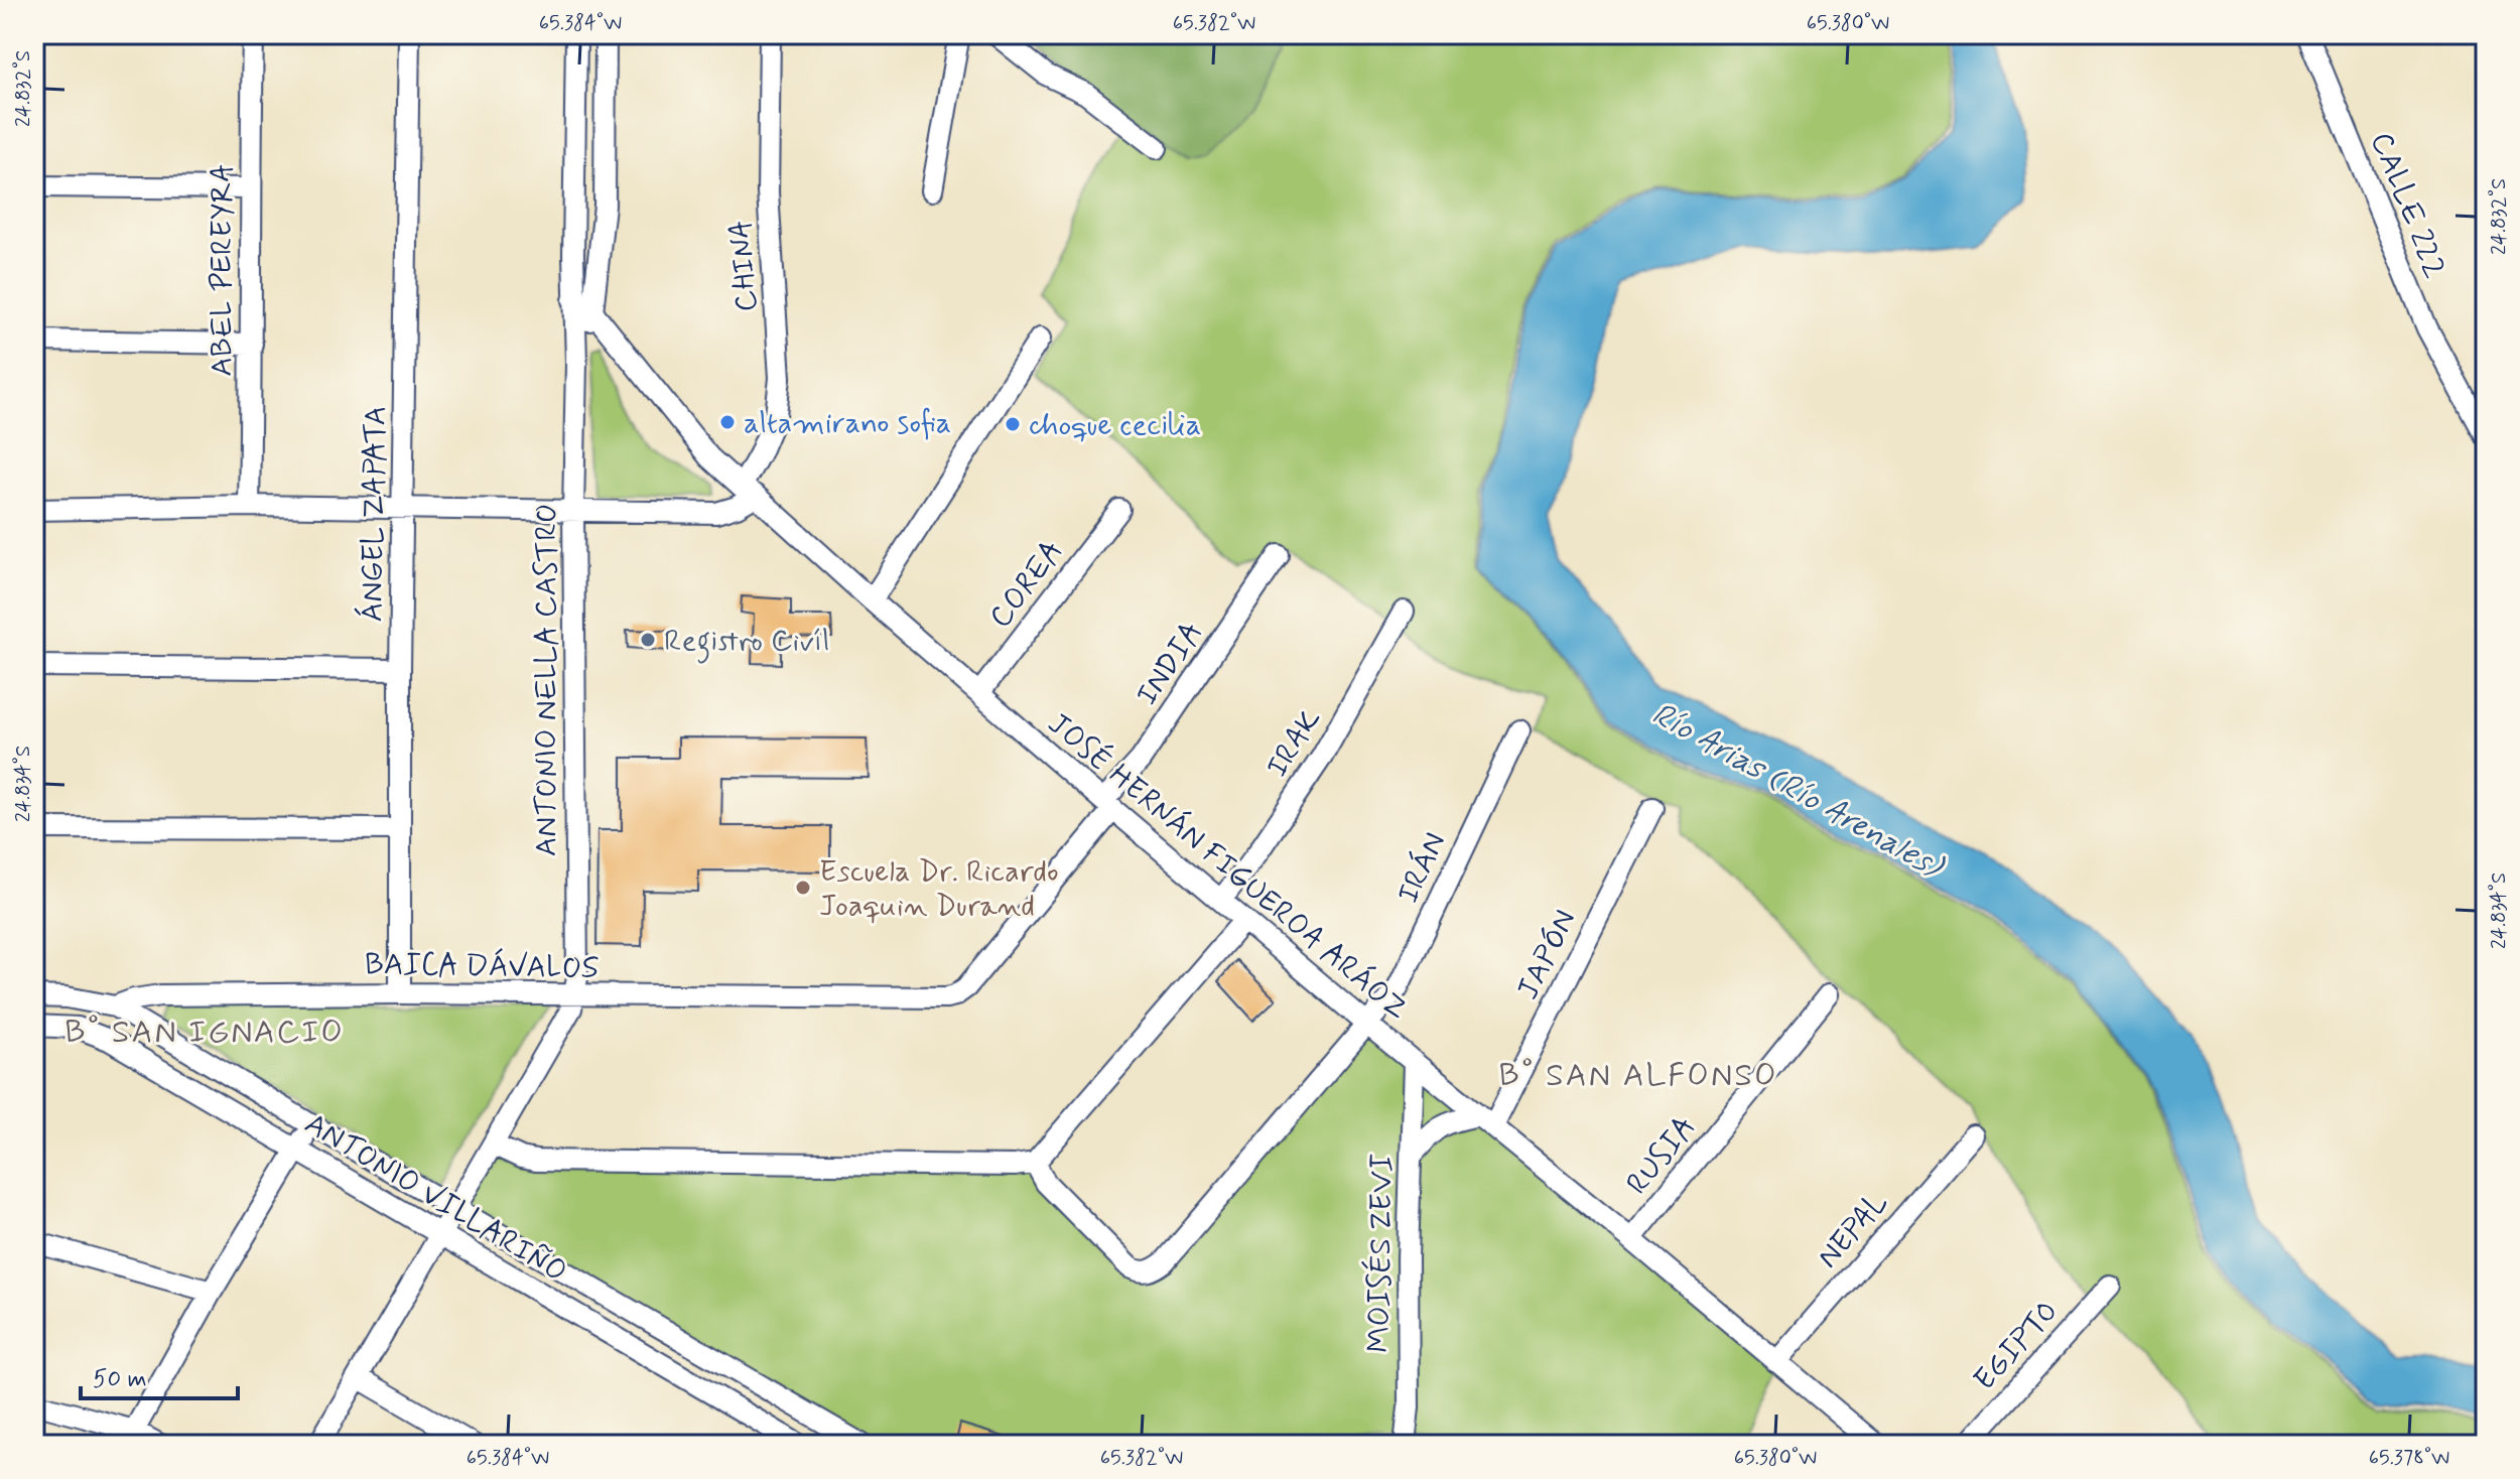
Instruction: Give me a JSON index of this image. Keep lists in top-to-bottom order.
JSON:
{
  "streets": {
    "street": [
      "CALLE 222",
      "CHINA",
      "ABEL PEREYRA",
      "ÁNGEL ZAPATA",
      "COREA",
      "INDIA",
      "ANTONIO NELLA CASTRO",
      "IRAK",
      "JOSÉ HERNÁN FIGUEROA ARÁOZ",
      "IRÁN",
      "JAPÓN",
      "BAICA DÁVALOS",
      "RUSIA",
      "ANTONIO VILLARIÑO",
      "NEPAL",
      "MOISÉS ZEVI",
      "EGIPTO"
    ]
  },
  "crossings": [
    ["CHINA", "JOSÉ HERNÁN FIGUEROA ARÁOZ"],
    ["ÁNGEL ZAPATA", "BAICA DÁVALOS"],
    ["COREA", "JOSÉ HERNÁN FIGUEROA ARÁOZ"],
    ["INDIA", "JOSÉ HERNÁN FIGUEROA ARÁOZ"],
    ["INDIA", "BAICA DÁVALOS"],
    ["ANTONIO NELLA CASTRO", "JOSÉ HERNÁN FIGUEROA ARÁOZ"],
    ["ANTONIO NELLA CASTRO", "BAICA DÁVALOS"],
    ["IRAK", "JOSÉ HERNÁN FIGUEROA ARÁOZ"],
    ["JOSÉ HERNÁN FIGUEROA ARÁOZ", "IRÁN"],
    ["JOSÉ HERNÁN FIGUEROA ARÁOZ", "JAPÓN"],
    ["JOSÉ HERNÁN FIGUEROA ARÁOZ", "RUSIA"],
    ["JOSÉ HERNÁN FIGUEROA ARÁOZ", "NEPAL"],
    ["JOSÉ HERNÁN FIGUEROA ARÁOZ", "MOISÉS ZEVI"],
    ["BAICA DÁVALOS", "ANTONIO VILLARIÑO"]
  ],
  "districts": ["B° SAN IGNACIO", "B° SAN ALFONSO"],
  "water": ["Río Arias (Río Arenales)"],
  "places": [
    "altamirano sofia",
    "choque cecilia",
    "Registro Civíl",
    "Escuela Dr. Ricardo Joaquin Durand"
  ],
  "scale_bar": "50 m",
  "coordinates": [
    "65.384°W",
    "65.382°W",
    "65.380°W",
    "24.832°S",
    "24.834°S",
    "65.378°W"
  ]
}
